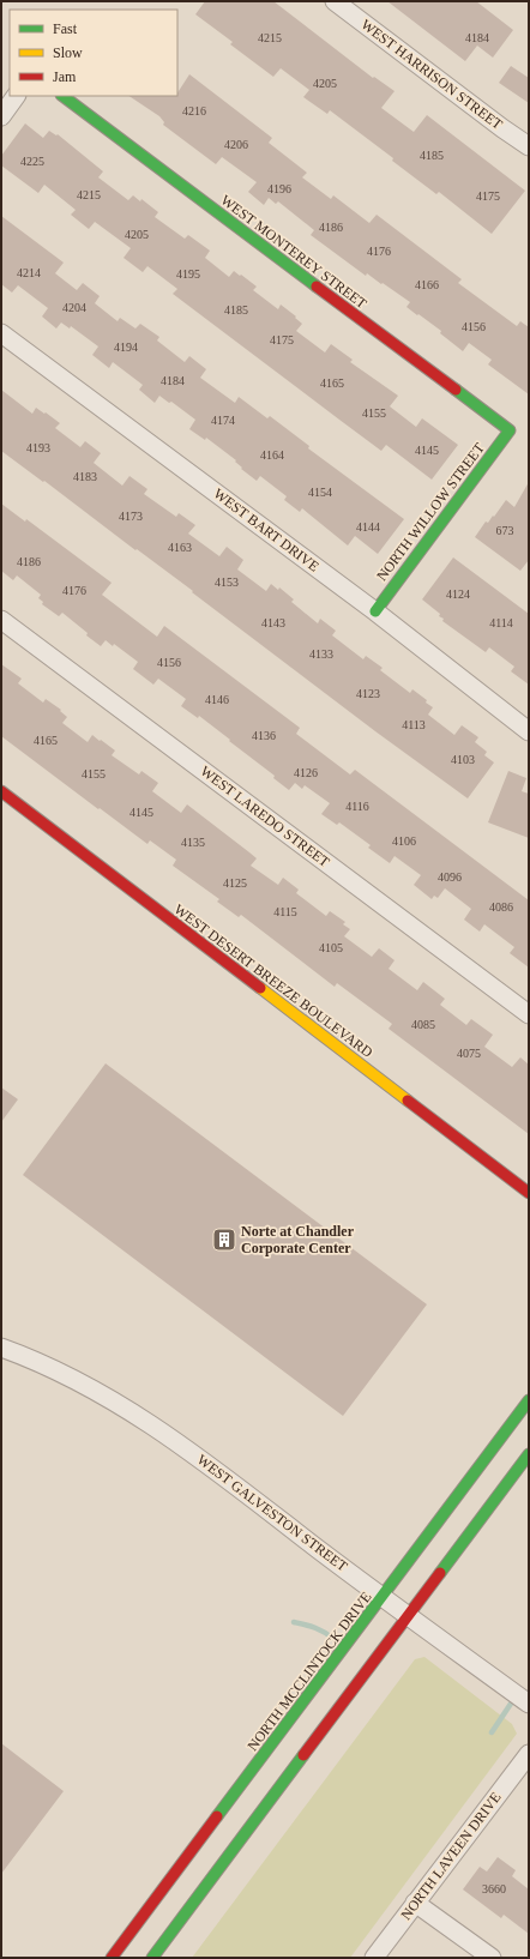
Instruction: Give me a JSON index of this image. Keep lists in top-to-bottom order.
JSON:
{
  "streets": {
    "street": [
      "WEST HARRISON STREET",
      "WEST MONTEREY STREET",
      "NORTH WILLOW STREET",
      "WEST BART DRIVE",
      "WEST LAREDO STREET",
      "WEST DESERT BREEZE BOULEVARD",
      "WEST GALVESTON STREET",
      "NORTH MCCLINTOCK DRIVE",
      "NORTH LAVEEN DRIVE"
    ]
  },
  "crossings": [
    ["WEST MONTEREY STREET", "NORTH WILLOW STREET"],
    ["NORTH WILLOW STREET", "WEST BART DRIVE"],
    ["WEST GALVESTON STREET", "NORTH MCCLINTOCK DRIVE"]
  ],
  "places": {
    "building": ["Norte at Chandler Corporate Center"]
  },
  "house_numbers": [
    "4215",
    "4184",
    "4205",
    "4216",
    "4206",
    "4185",
    "4225",
    "4196",
    "4215",
    "4175",
    "4186",
    "4205",
    "4176",
    "4214",
    "4195",
    "4166",
    "4204",
    "4185",
    "4156",
    "4175",
    "4194",
    "4184",
    "4165",
    "4155",
    "4174",
    "4193",
    "4145",
    "4164",
    "4183",
    "4154",
    "4173",
    "4144",
    "673",
    "4163",
    "4186",
    "4153",
    "4176",
    "4124",
    "4143",
    "4114",
    "4133",
    "4156",
    "4123",
    "4146",
    "4113",
    "4136",
    "4165",
    "4103",
    "4126",
    "4155",
    "4116",
    "4145",
    "4106",
    "4135",
    "4096",
    "4125",
    "4086",
    "4115",
    "4105",
    "4085",
    "4075",
    "3660"
  ],
  "legend": ["Fast", "Slow", "Jam"]
}
